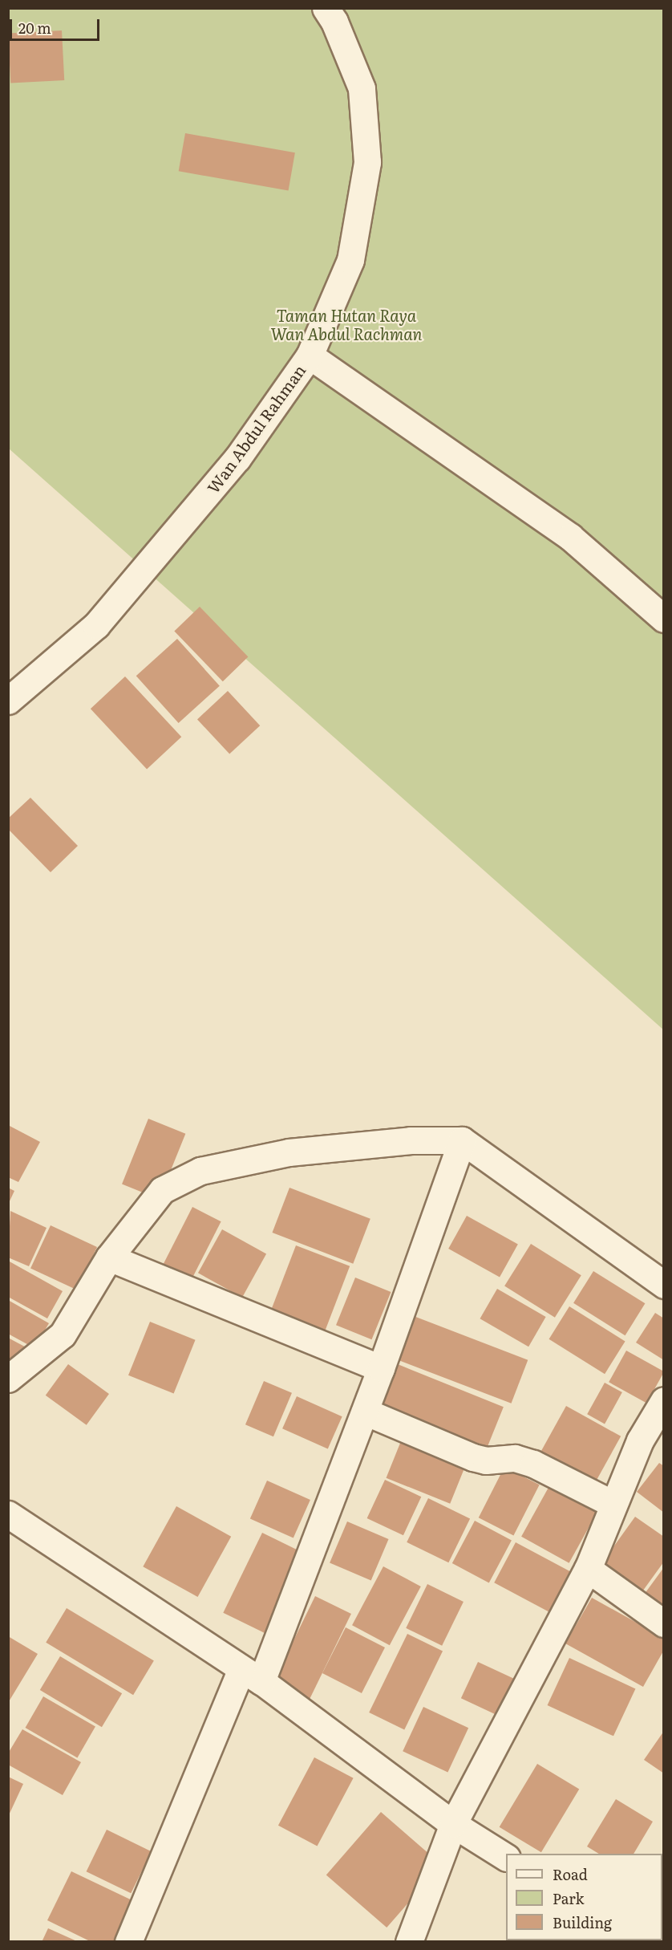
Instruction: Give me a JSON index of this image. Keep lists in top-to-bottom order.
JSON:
{
  "streets": {
    "street": ["Wan Abdul Rahman"]
  },
  "parks": ["Taman Hutan Raya Wan Abdul Rachman"],
  "legend": ["Road", "Park", "Building"],
  "scale_bar": "20 m"
}
